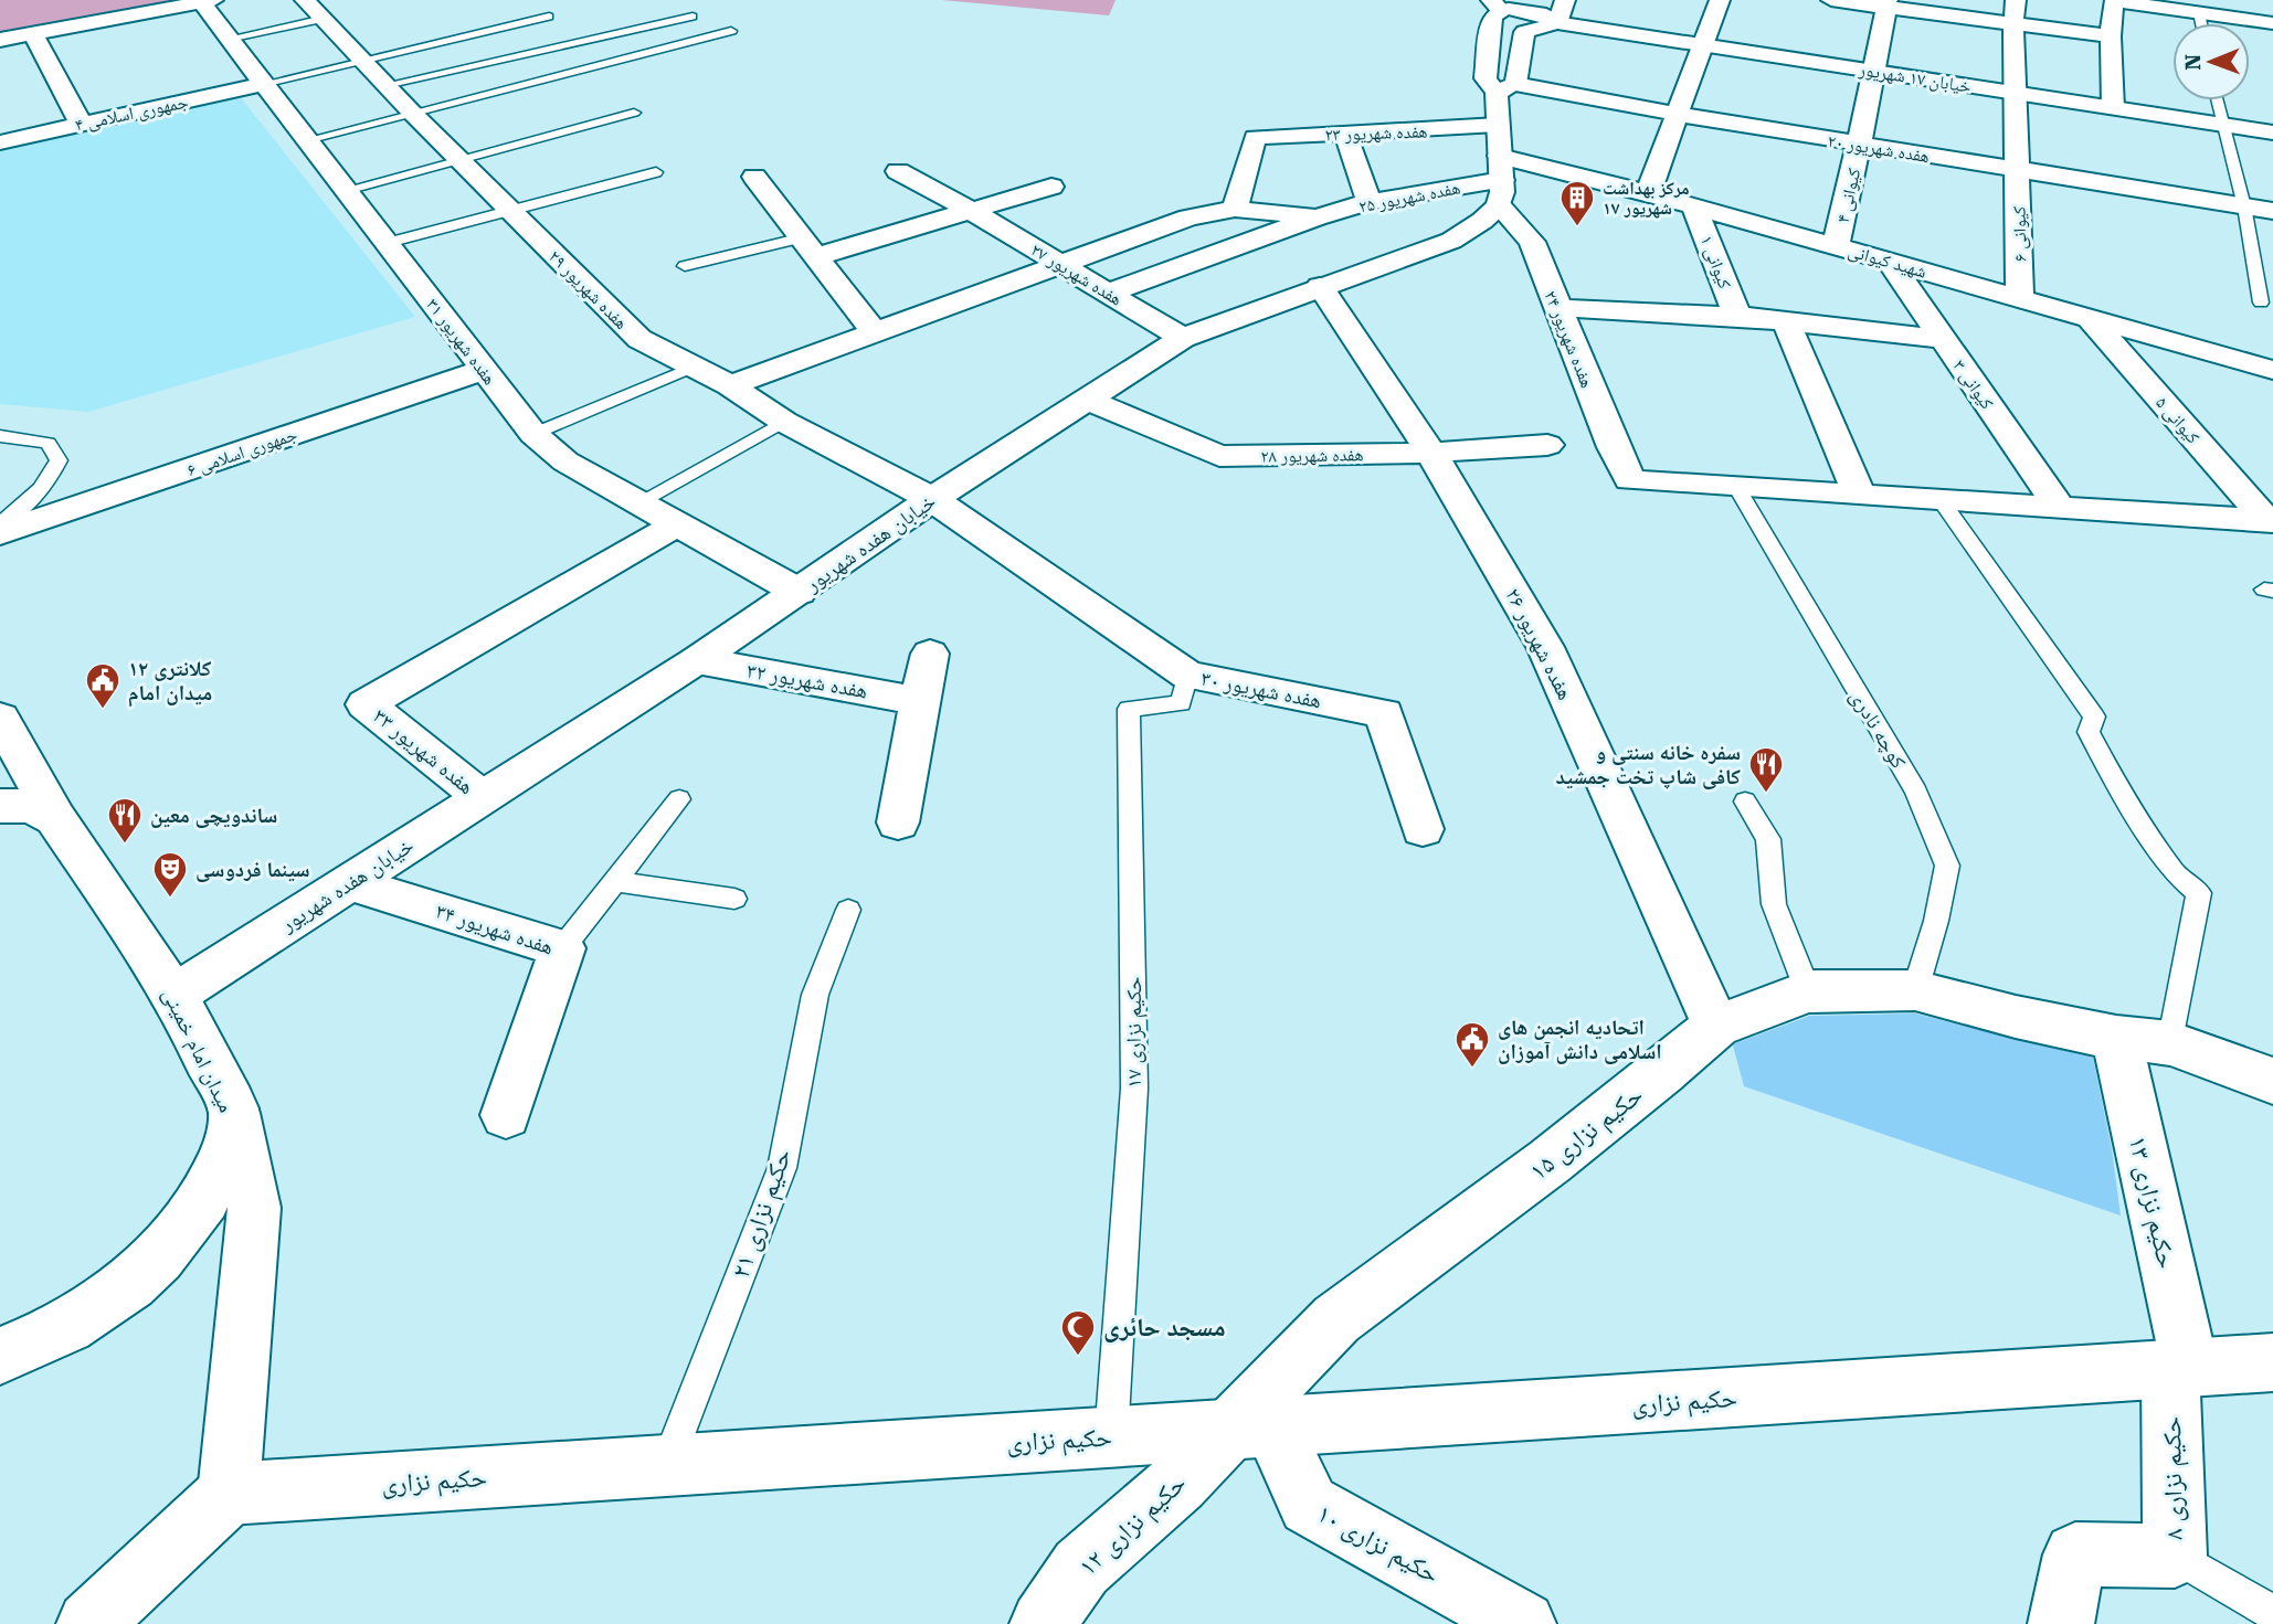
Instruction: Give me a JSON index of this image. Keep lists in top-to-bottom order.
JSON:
{
  "streets": {
    "street": [
      "خیابان ۱۷ شهریور",
      "جمهوری اسلامی ۴",
      "هفده شهریور ۲۳",
      "هفده شهریور ۲۰",
      "کیوانی ۴",
      "هفده شهریور ۲۵",
      "کیوانی ۶",
      "شهید کیوانی",
      "کیوانی ۱",
      "هفده شهریور ۲۷",
      "هفده شهریور ۲۹",
      "هفده شهریور ۲۴",
      "هفده شهریور ۳۱",
      "کیوانی ۳",
      "کیوانی ۵",
      "جمهوری اسلامی ۶",
      "هفده شهریور ۲۸",
      "خیابان هفده شهریور",
      "هفده شهریور ۲۶",
      "هفده شهریور ۳۲",
      "هفده شهریور ۳۰",
      "هفده شهریور ۳۳",
      "هفده شهریور ۳۴",
      "میدان امام خمینی",
      "حکیم نزاری ۱۵",
      "حکیم نزاری ۱۳",
      "حکیم نزاری",
      "حکیم نزاری ۸",
      "حکیم نزاری ۱۲",
      "حکیم نزاری ۱۰"
    ],
    "lane": ["کوچه نادری", "حکیم نزاری ۱۷", "حکیم نزاری ۲۱"]
  },
  "crossings": [
    ["خیابان ۱۷ شهریور", "کیوانی ۴"],
    ["خیابان ۱۷ شهریور", "کیوانی ۶"],
    ["جمهوری اسلامی ۴", "هفده شهریور ۳۱"],
    ["هفده شهریور ۲۳", "هفده شهریور ۲۰"],
    ["هفده شهریور ۲۳", "هفده شهریور ۲۵"],
    ["هفده شهریور ۲۳", "شهید کیوانی"],
    ["هفده شهریور ۲۳", "هفده شهریور ۲۴"],
    ["هفده شهریور ۲۳", "خیابان هفده شهریور"],
    ["هفده شهریور ۲۰", "کیوانی ۴"],
    ["هفده شهریور ۲۰", "هفده شهریور ۲۵"],
    ["هفده شهریور ۲۰", "کیوانی ۶"],
    ["هفده شهریور ۲۰", "شهید کیوانی"],
    ["هفده شهریور ۲۰", "هفده شهریور ۲۴"],
    ["هفده شهریور ۲۰", "خیابان هفده شهریور"],
    ["کیوانی ۴", "شهید کیوانی"],
    ["هفده شهریور ۲۵", "شهید کیوانی"],
    ["هفده شهریور ۲۵", "هفده شهریور ۲۷"],
    ["هفده شهریور ۲۵", "هفده شهریور ۲۴"],
    ["هفده شهریور ۲۵", "خیابان هفده شهریور"],
    ["کیوانی ۶", "شهید کیوانی"],
    ["شهید کیوانی", "کیوانی ۱"],
    ["شهید کیوانی", "هفده شهریور ۲۴"],
    ["شهید کیوانی", "کیوانی ۳"],
    ["شهید کیوانی", "کیوانی ۵"],
    ["شهید کیوانی", "خیابان هفده شهریور"],
    ["هفده شهریور ۲۷", "خیابان هفده شهریور"],
    ["هفده شهریور ۲۹", "خیابان هفده شهریور"],
    ["هفده شهریور ۲۹", "هفده شهریور ۳۰"],
    ["هفده شهریور ۲۴", "خیابان هفده شهریور"],
    ["هفده شهریور ۲۴", "کوچه نادری"],
    ["هفده شهریور ۳۱", "جمهوری اسلامی ۶"],
    ["هفده شهریور ۳۱", "خیابان هفده شهریور"],
    ["هفده شهریور ۳۱", "هفده شهریور ۳۳"],
    ["هفده شهریور ۲۸", "خیابان هفده شهریور"],
    ["هفده شهریور ۲۸", "هفده شهریور ۲۶"],
    ["خیابان هفده شهریور", "هفده شهریور ۲۶"],
    ["خیابان هفده شهریور", "هفده شهریور ۳۲"],
    ["خیابان هفده شهریور", "هفده شهریور ۳۰"],
    ["خیابان هفده شهریور", "هفده شهریور ۳۳"],
    ["خیابان هفده شهریور", "هفده شهریور ۳۴"],
    ["خیابان هفده شهریور", "میدان امام خمینی"],
    ["هفده شهریور ۲۶", "حکیم نزاری ۱۵"],
    ["هفده شهریور ۳۰", "حکیم نزاری ۱۷"],
    ["کوچه نادری", "حکیم نزاری ۱۵"],
    ["حکیم نزاری ۱۷", "حکیم نزاری"],
    ["حکیم نزاری ۱۵", "حکیم نزاری ۱۳"],
    ["حکیم نزاری ۱۵", "حکیم نزاری"],
    ["حکیم نزاری ۱۵", "حکیم نزاری ۱۲"],
    ["حکیم نزاری ۱۵", "حکیم نزاری ۱۰"],
    ["حکیم نزاری ۱۳", "حکیم نزاری"],
    ["حکیم نزاری ۱۳", "حکیم نزاری ۸"],
    ["حکیم نزاری ۲۱", "حکیم نزاری"],
    ["حکیم نزاری", "حکیم نزاری ۸"],
    ["حکیم نزاری", "حکیم نزاری ۱۲"],
    ["حکیم نزاری", "حکیم نزاری ۱۰"],
    ["حکیم نزاری ۱۲", "حکیم نزاری ۱۰"]
  ],
  "places": {
    "building": ["مرکز بهداشت ۱۷ شهریور"],
    "public building": ["کلانتری ۱۲ میدان امام", "اتحادیه انجمن های اسلامی دانش آموزان"],
    "restaurant": ["سفره خانه سنتی و کافی شاپ تخت جمشید", "ساندویچی معین"],
    "theatre": ["سینما فردوسی"],
    "mosque": ["مسجد حائری"]
  },
  "north": "left"
}
